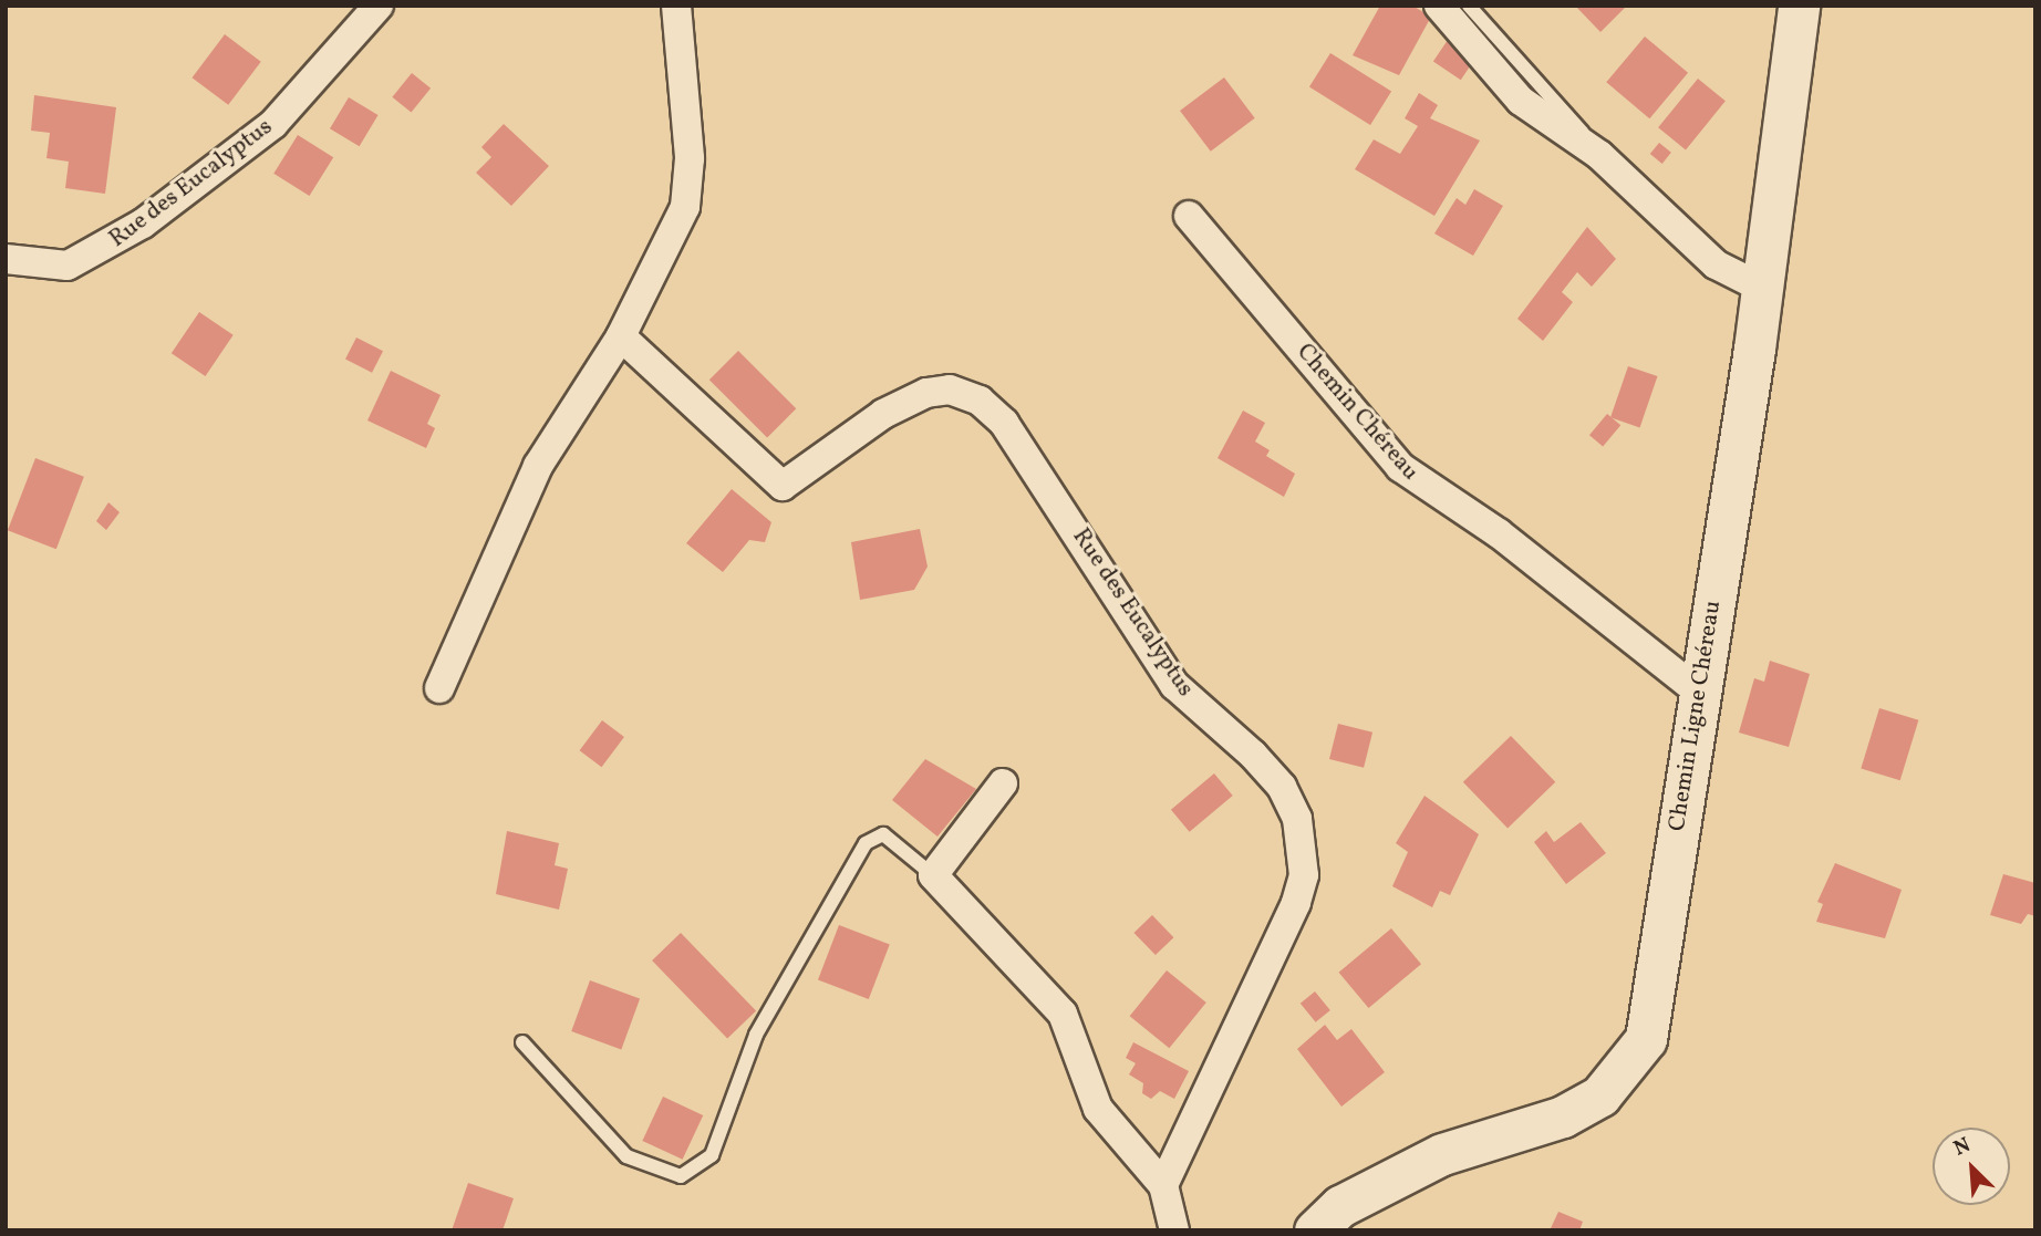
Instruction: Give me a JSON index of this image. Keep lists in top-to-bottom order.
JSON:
{
  "streets": {
    "street": ["Rue des Eucalyptus", "Chemin Chéreau", "Chemin Ligne Chéreau"]
  },
  "crossings": [
    ["Chemin Chéreau", "Chemin Ligne Chéreau"]
  ],
  "north": "top left"
}
